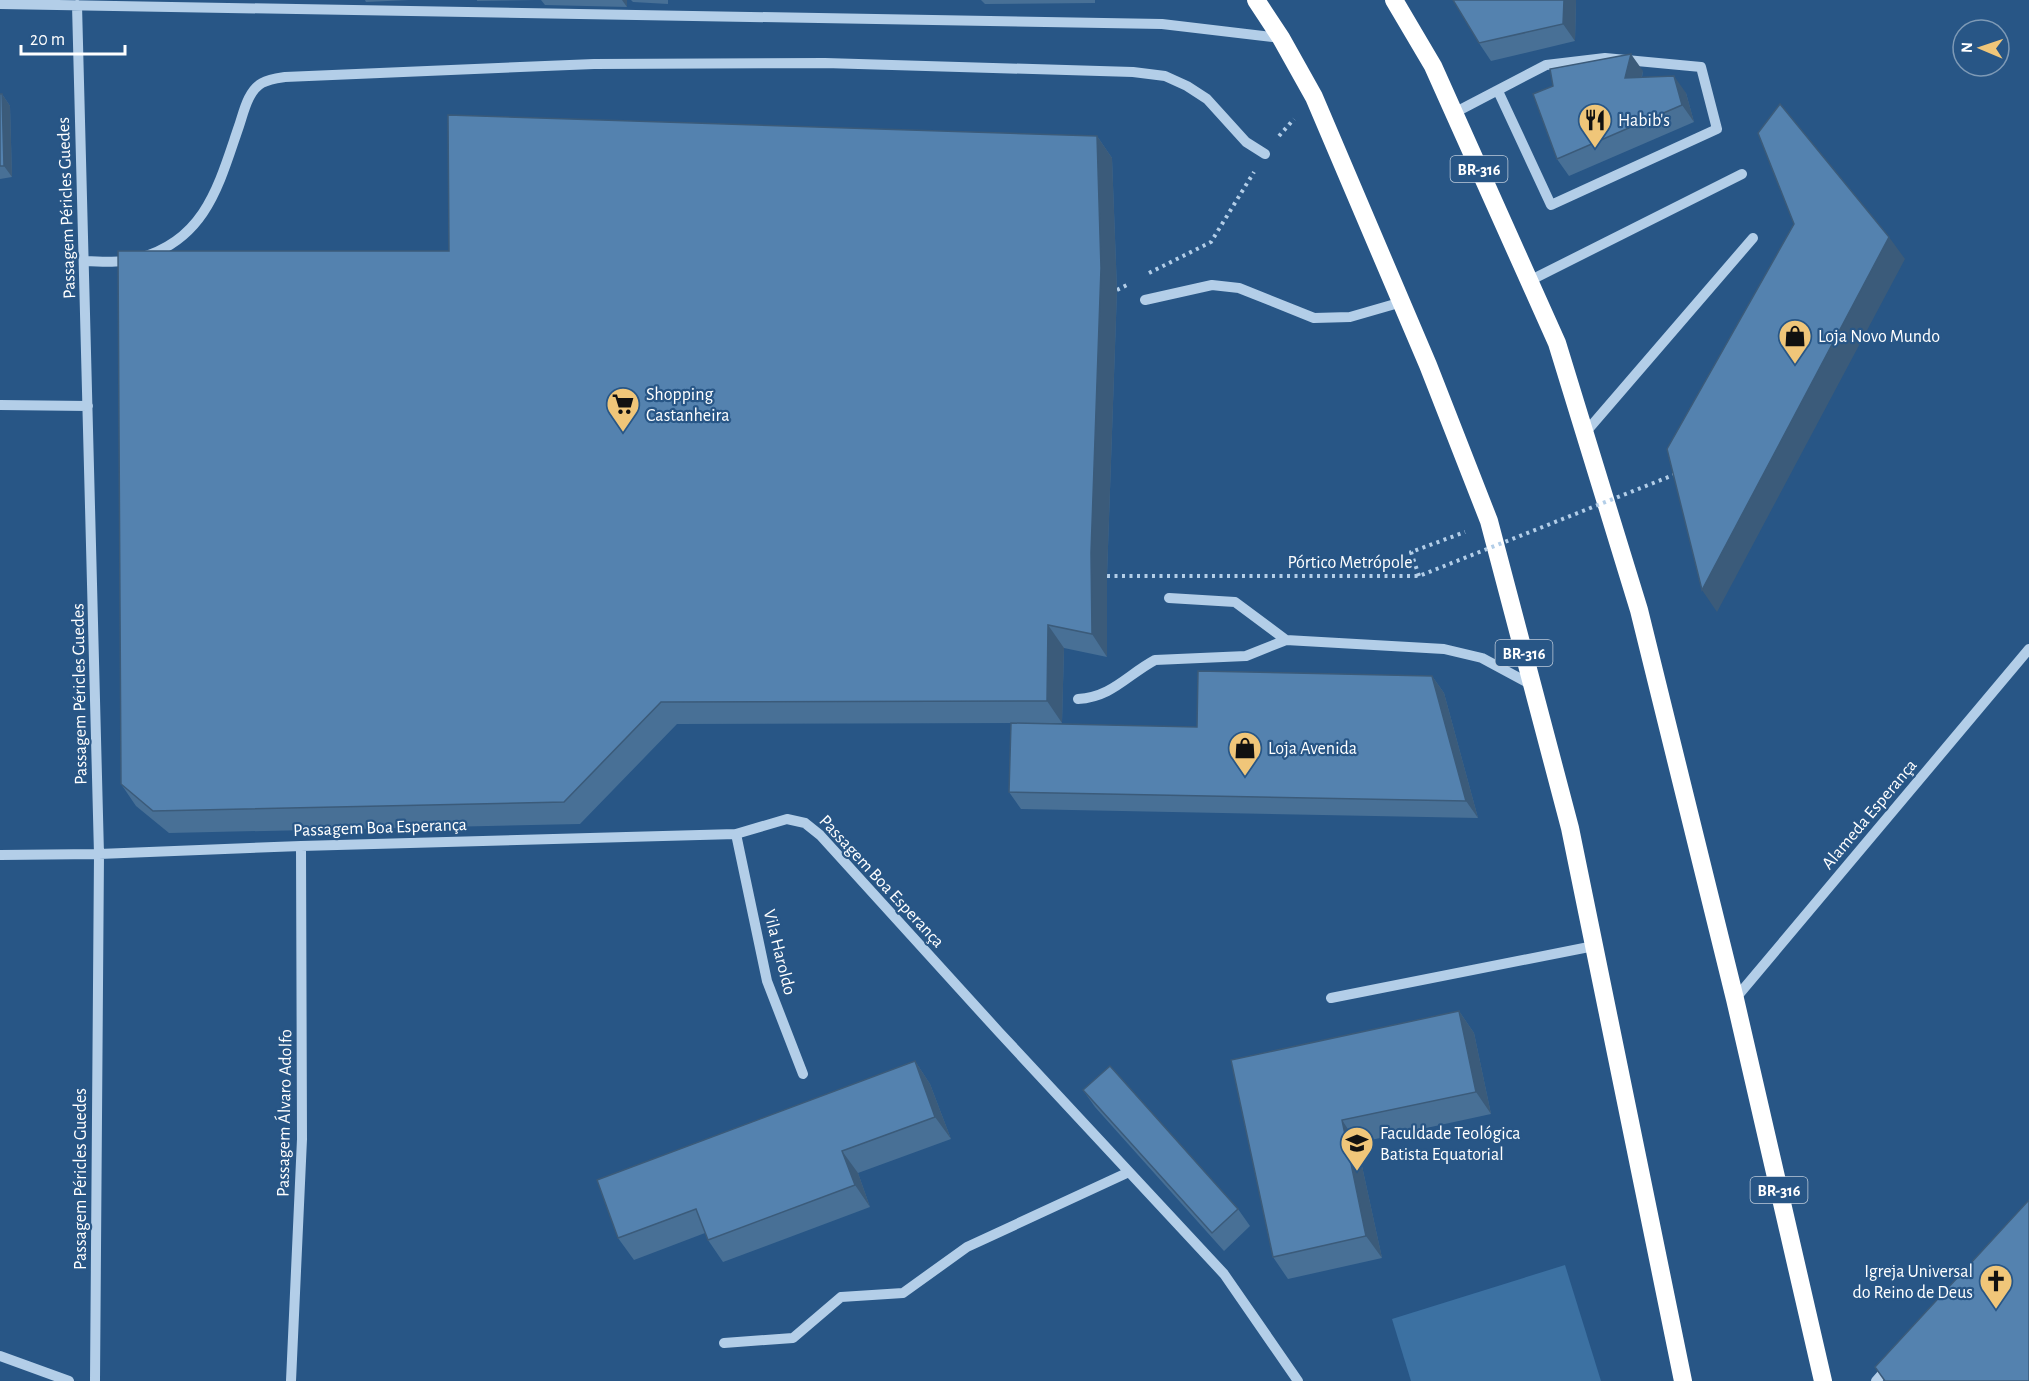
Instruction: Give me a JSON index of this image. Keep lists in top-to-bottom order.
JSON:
{
  "streets": {
    "highway": ["BR-316"],
    "street": [
      "Passagem Péricles Guedes",
      "Alameda Esperança",
      "Passagem Boa Esperança",
      "Vila Haroldo",
      "Passagem Álvaro Adolfo"
    ],
    "path": ["Pórtico Metrópole"]
  },
  "crossings": [
    ["BR-316", "Alameda Esperança"],
    ["Passagem Péricles Guedes", "Passagem Boa Esperança"],
    ["Passagem Boa Esperança", "Vila Haroldo"],
    ["Passagem Boa Esperança", "Passagem Álvaro Adolfo"]
  ],
  "places": {
    "restaurant": ["Habib's"],
    "shop": ["Loja Novo Mundo", "Loja Avenida"],
    "supermarket": ["Shopping Castanheira"],
    "school or university": ["Faculdade Teológica Batista Equatorial"],
    "church": ["Igreja Universal do Reino de Deus"]
  },
  "scale_bar": "20 m",
  "north": "left"
}
